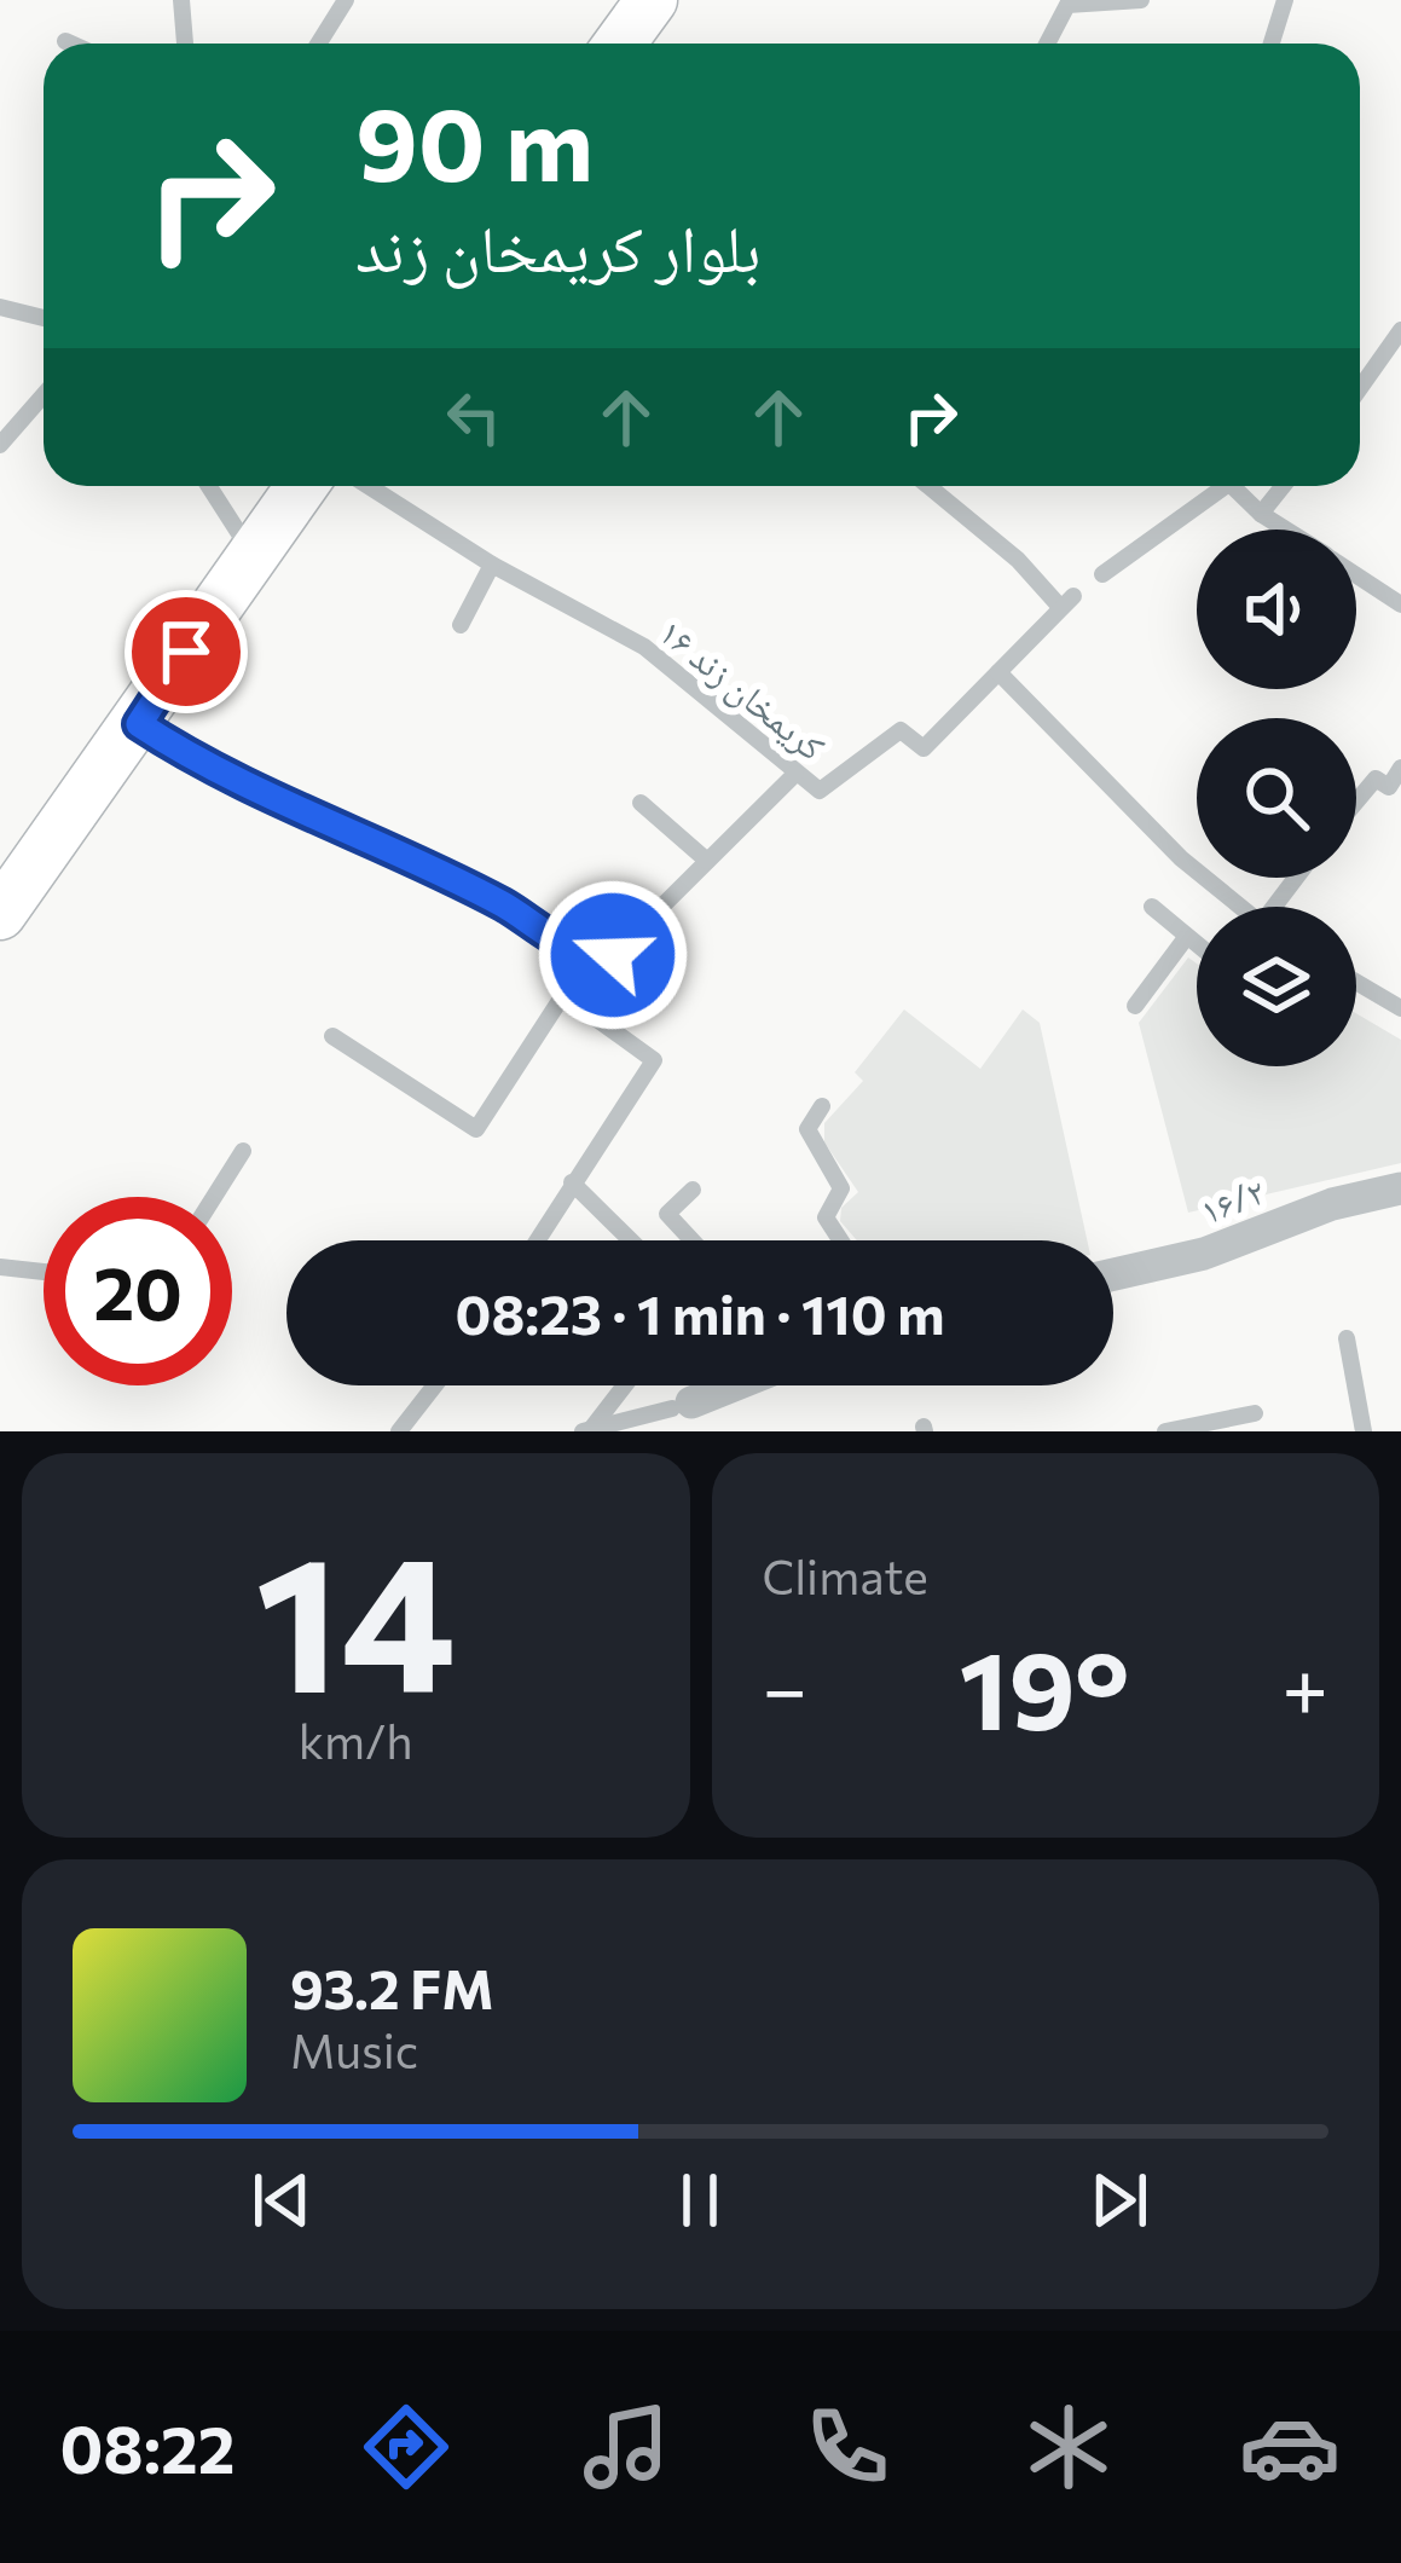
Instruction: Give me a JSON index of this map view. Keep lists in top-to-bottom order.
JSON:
{
  "streets": {
    "street": ["۱۶/۲"],
    "lane": ["کریمخان زند ۱۶"]
  },
  "page": {
    "turn": ["90 m", "بلوار کریمخان زند"],
    "limit": "20",
    "trip": "08:23 · 1 min · 110 m",
    "tile": [
      ["14", "km/h"],
      "Climate"
    ],
    "heat": ["−", "19°", "+"],
    "song": ["93.2 FM", "Music"],
    "tabs": "08:22"
  }
}
